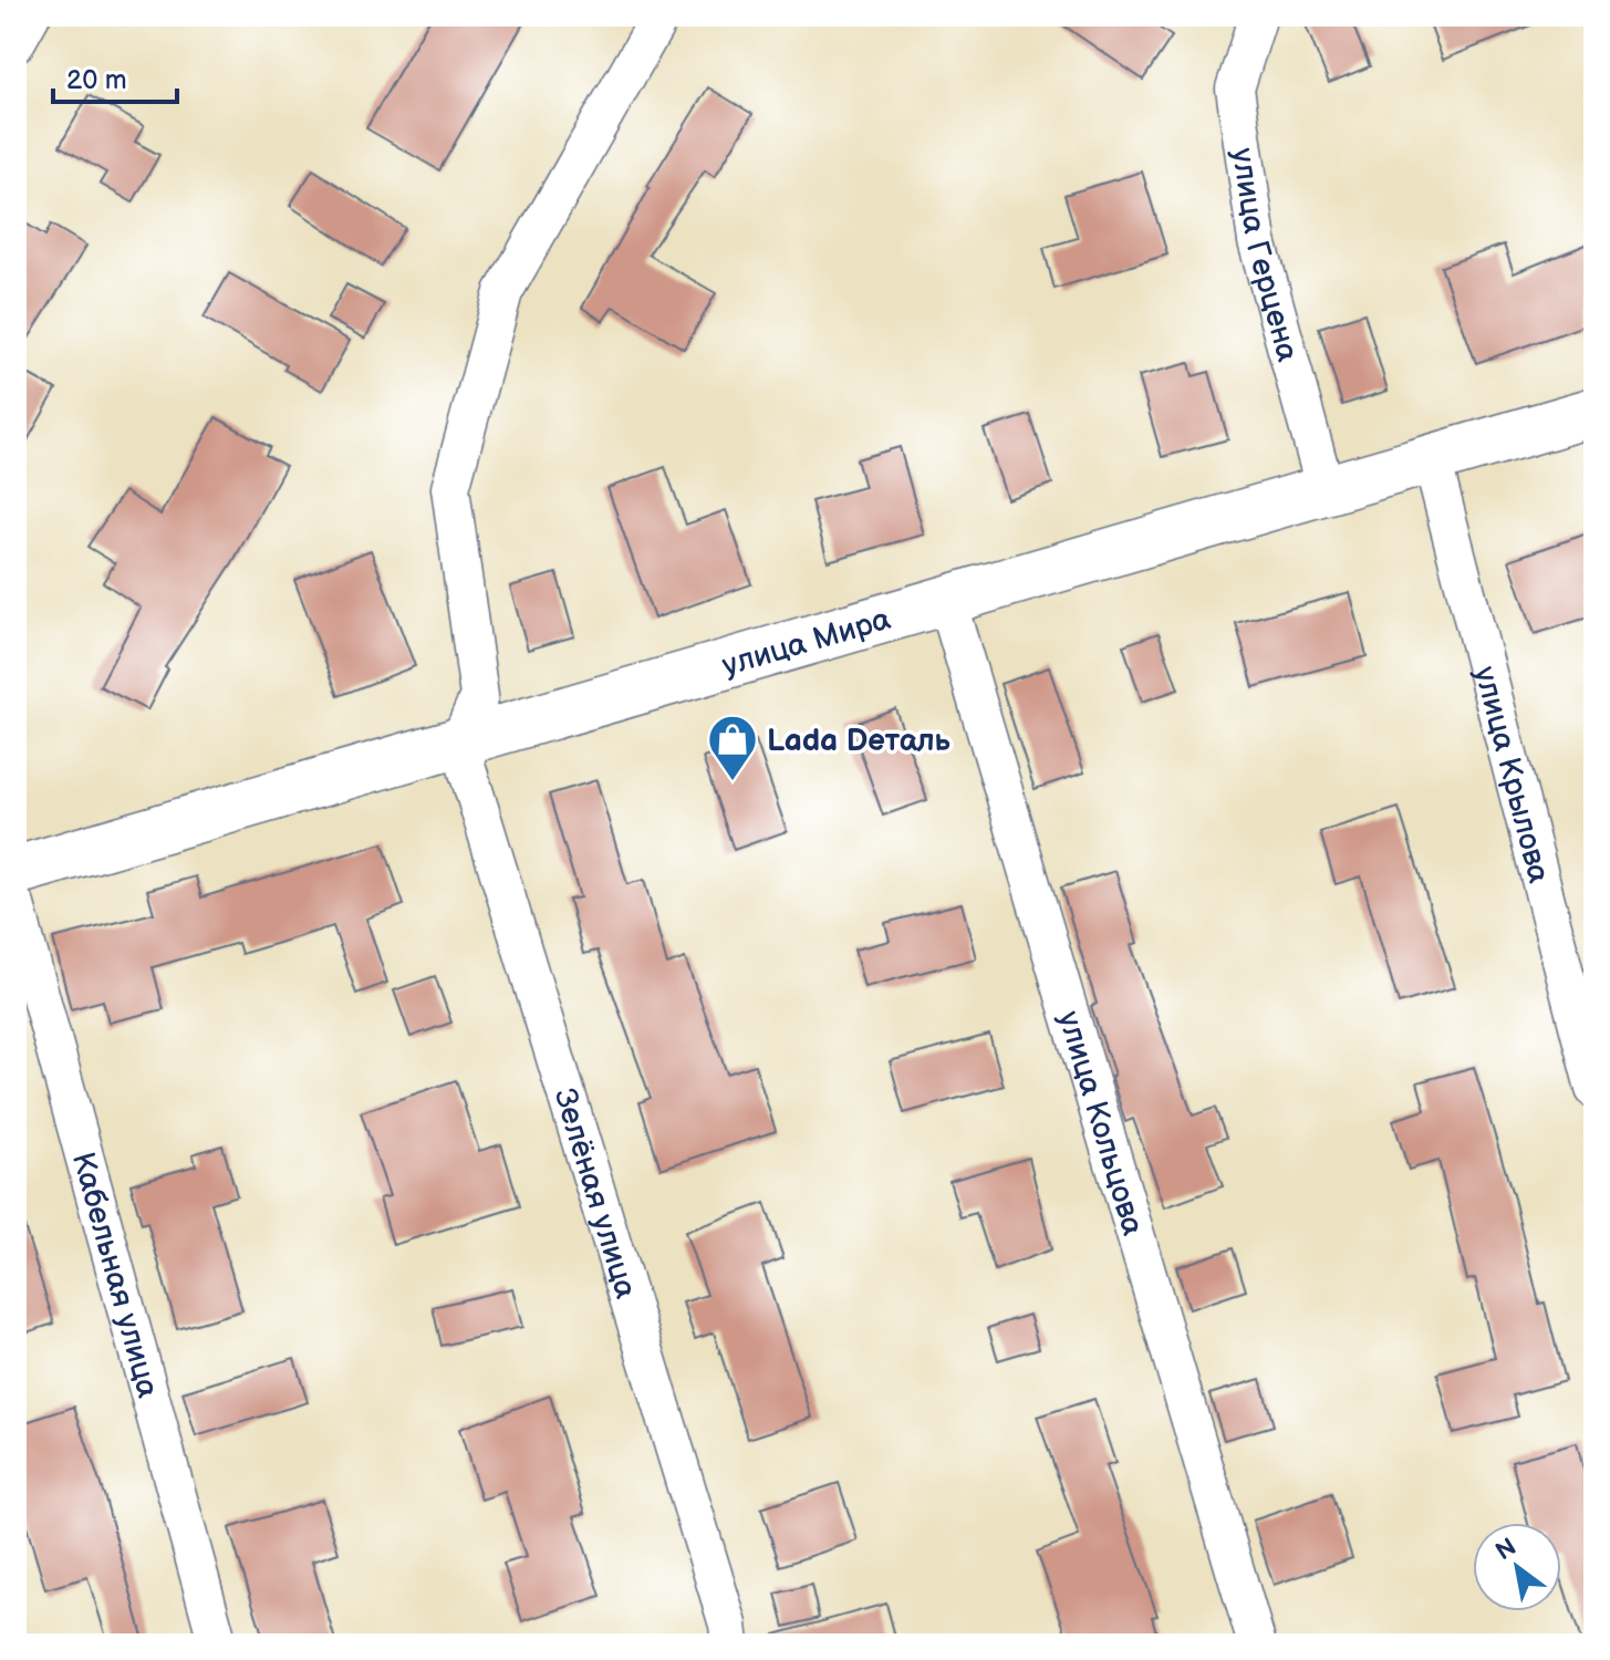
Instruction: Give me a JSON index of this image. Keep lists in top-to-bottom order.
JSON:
{
  "streets": {
    "main road": ["улица Мира"],
    "street": [
      "улица Герцена",
      "улица Крылова",
      "улица Кольцова",
      "Зелёная улица",
      "Кабельная улица"
    ]
  },
  "crossings": [
    ["улица Герцена", "улица Мира"],
    ["улица Мира", "улица Крылова"],
    ["улица Мира", "улица Кольцова"],
    ["улица Мира", "Зелёная улица"]
  ],
  "places": {
    "shop": ["Lada Dеталь"]
  },
  "scale_bar": "20 m",
  "north": "top left"
}
